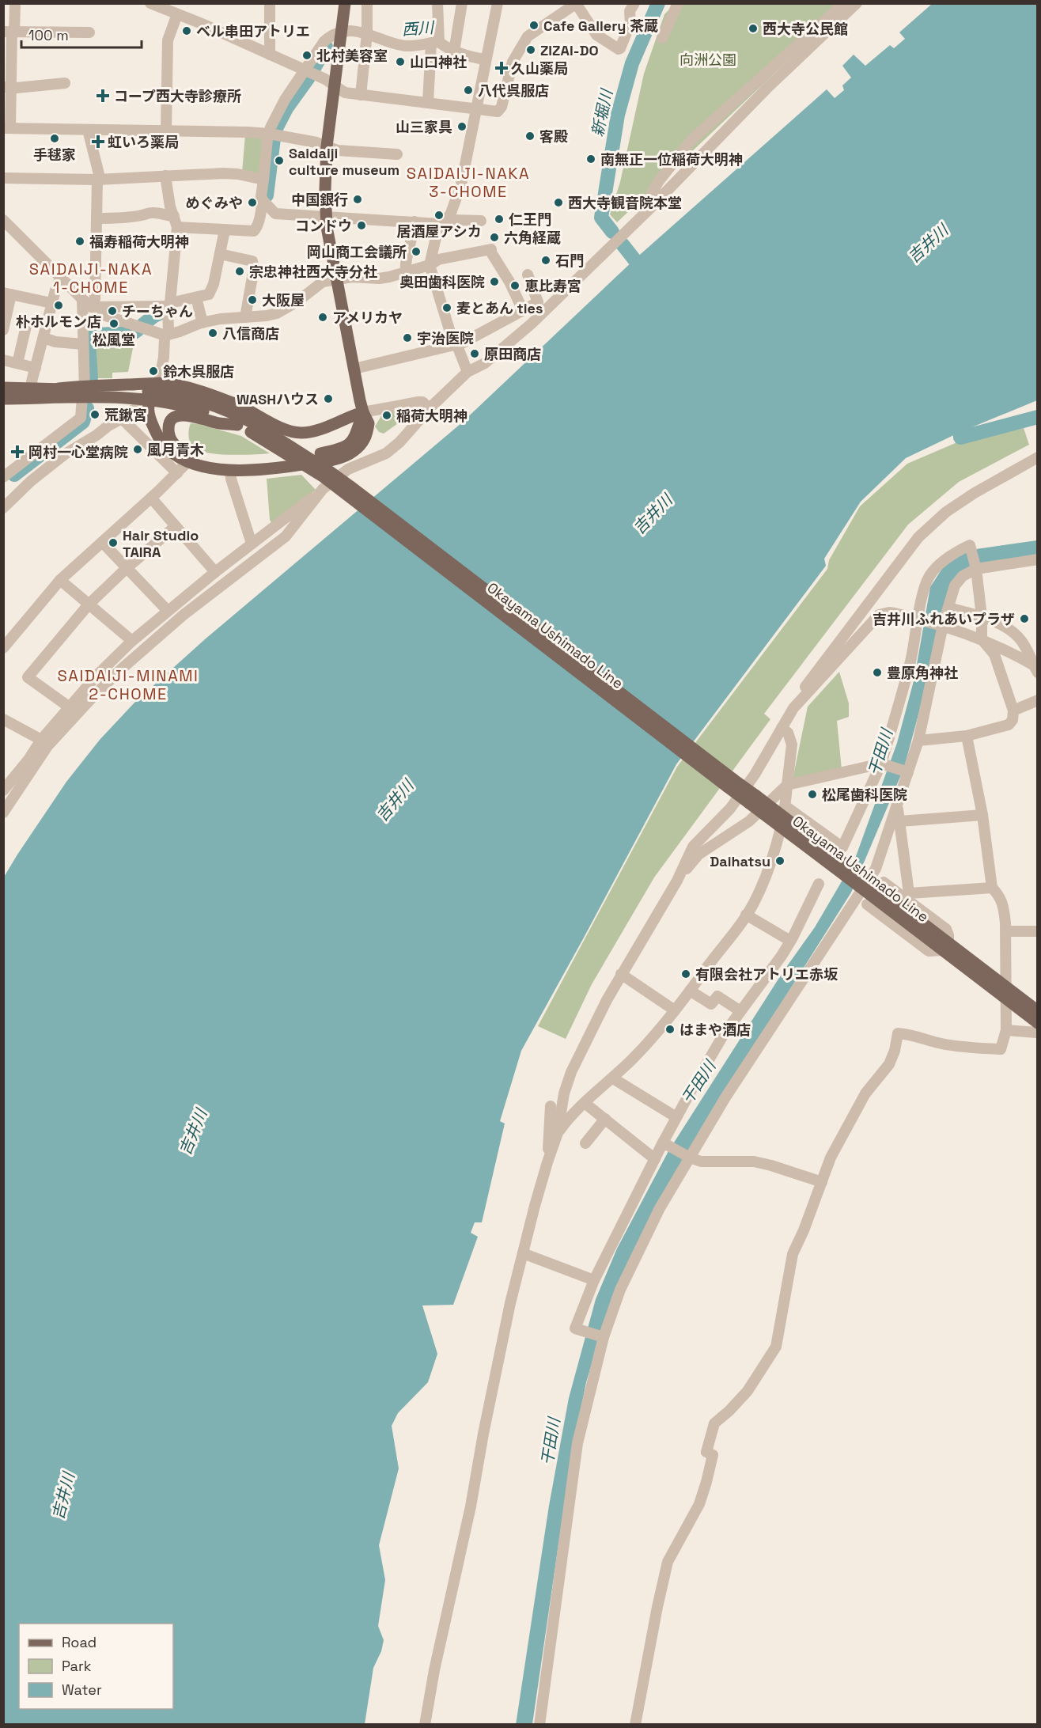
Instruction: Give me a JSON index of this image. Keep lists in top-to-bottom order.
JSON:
{
  "streets": {
    "main road": ["Okayama Ushimado Line"]
  },
  "districts": ["SAIDAIJI-NAKA 3-CHOME", "SAIDAIJI-NAKA 1-CHOME", "SAIDAIJI-MINAMI 2-CHOME"],
  "water": [
    "西川",
    "新堀川",
    "吉井川",
    "干田川"
  ],
  "parks": ["向洲公園"],
  "places": {
    "other": [
      "Cafe Gallery 茶蔵",
      "西大寺公民館",
      "ベル串田アトリエ",
      "ZIZAI‐DO",
      "北村美容室",
      "山口神社",
      "八代呉服店",
      "山三家具",
      "客殿",
      "手毬家",
      "南無正一位稲荷大明神",
      "Saidaiji culture museum",
      "中国銀行",
      "めぐみや",
      "西大寺観音院本堂",
      "居酒屋アシカ",
      "仁王門",
      "コンドウ",
      "六角経蔵",
      "福寿稲荷大明神",
      "岡山商工会議所",
      "石門",
      "宗忠神社西大寺分社",
      "奥田歯科医院",
      "恵比寿宮",
      "大阪屋",
      "朴ホルモン店",
      "麦とあん ties",
      "チーちゃん",
      "アメリカヤ",
      "松風堂",
      "八信商店",
      "宇治医院",
      "原田商店",
      "鈴木呉服店",
      "WASHハウス",
      "荒鍬宮",
      "稲荷大明神",
      "風月青木",
      "Hair Studio TAIRA",
      "吉井川ふれあいプラザ",
      "豊原角神社",
      "松尾歯科医院",
      "Daihatsu",
      "有限会社アトリエ赤坂",
      "はまや酒店"
    ],
    "health": [
      "久山薬局",
      "コープ西大寺診療所",
      "虹いろ薬局",
      "岡村一心堂病院"
    ]
  },
  "legend": ["Road", "Park", "Water"],
  "scale_bar": "100 m"
}
